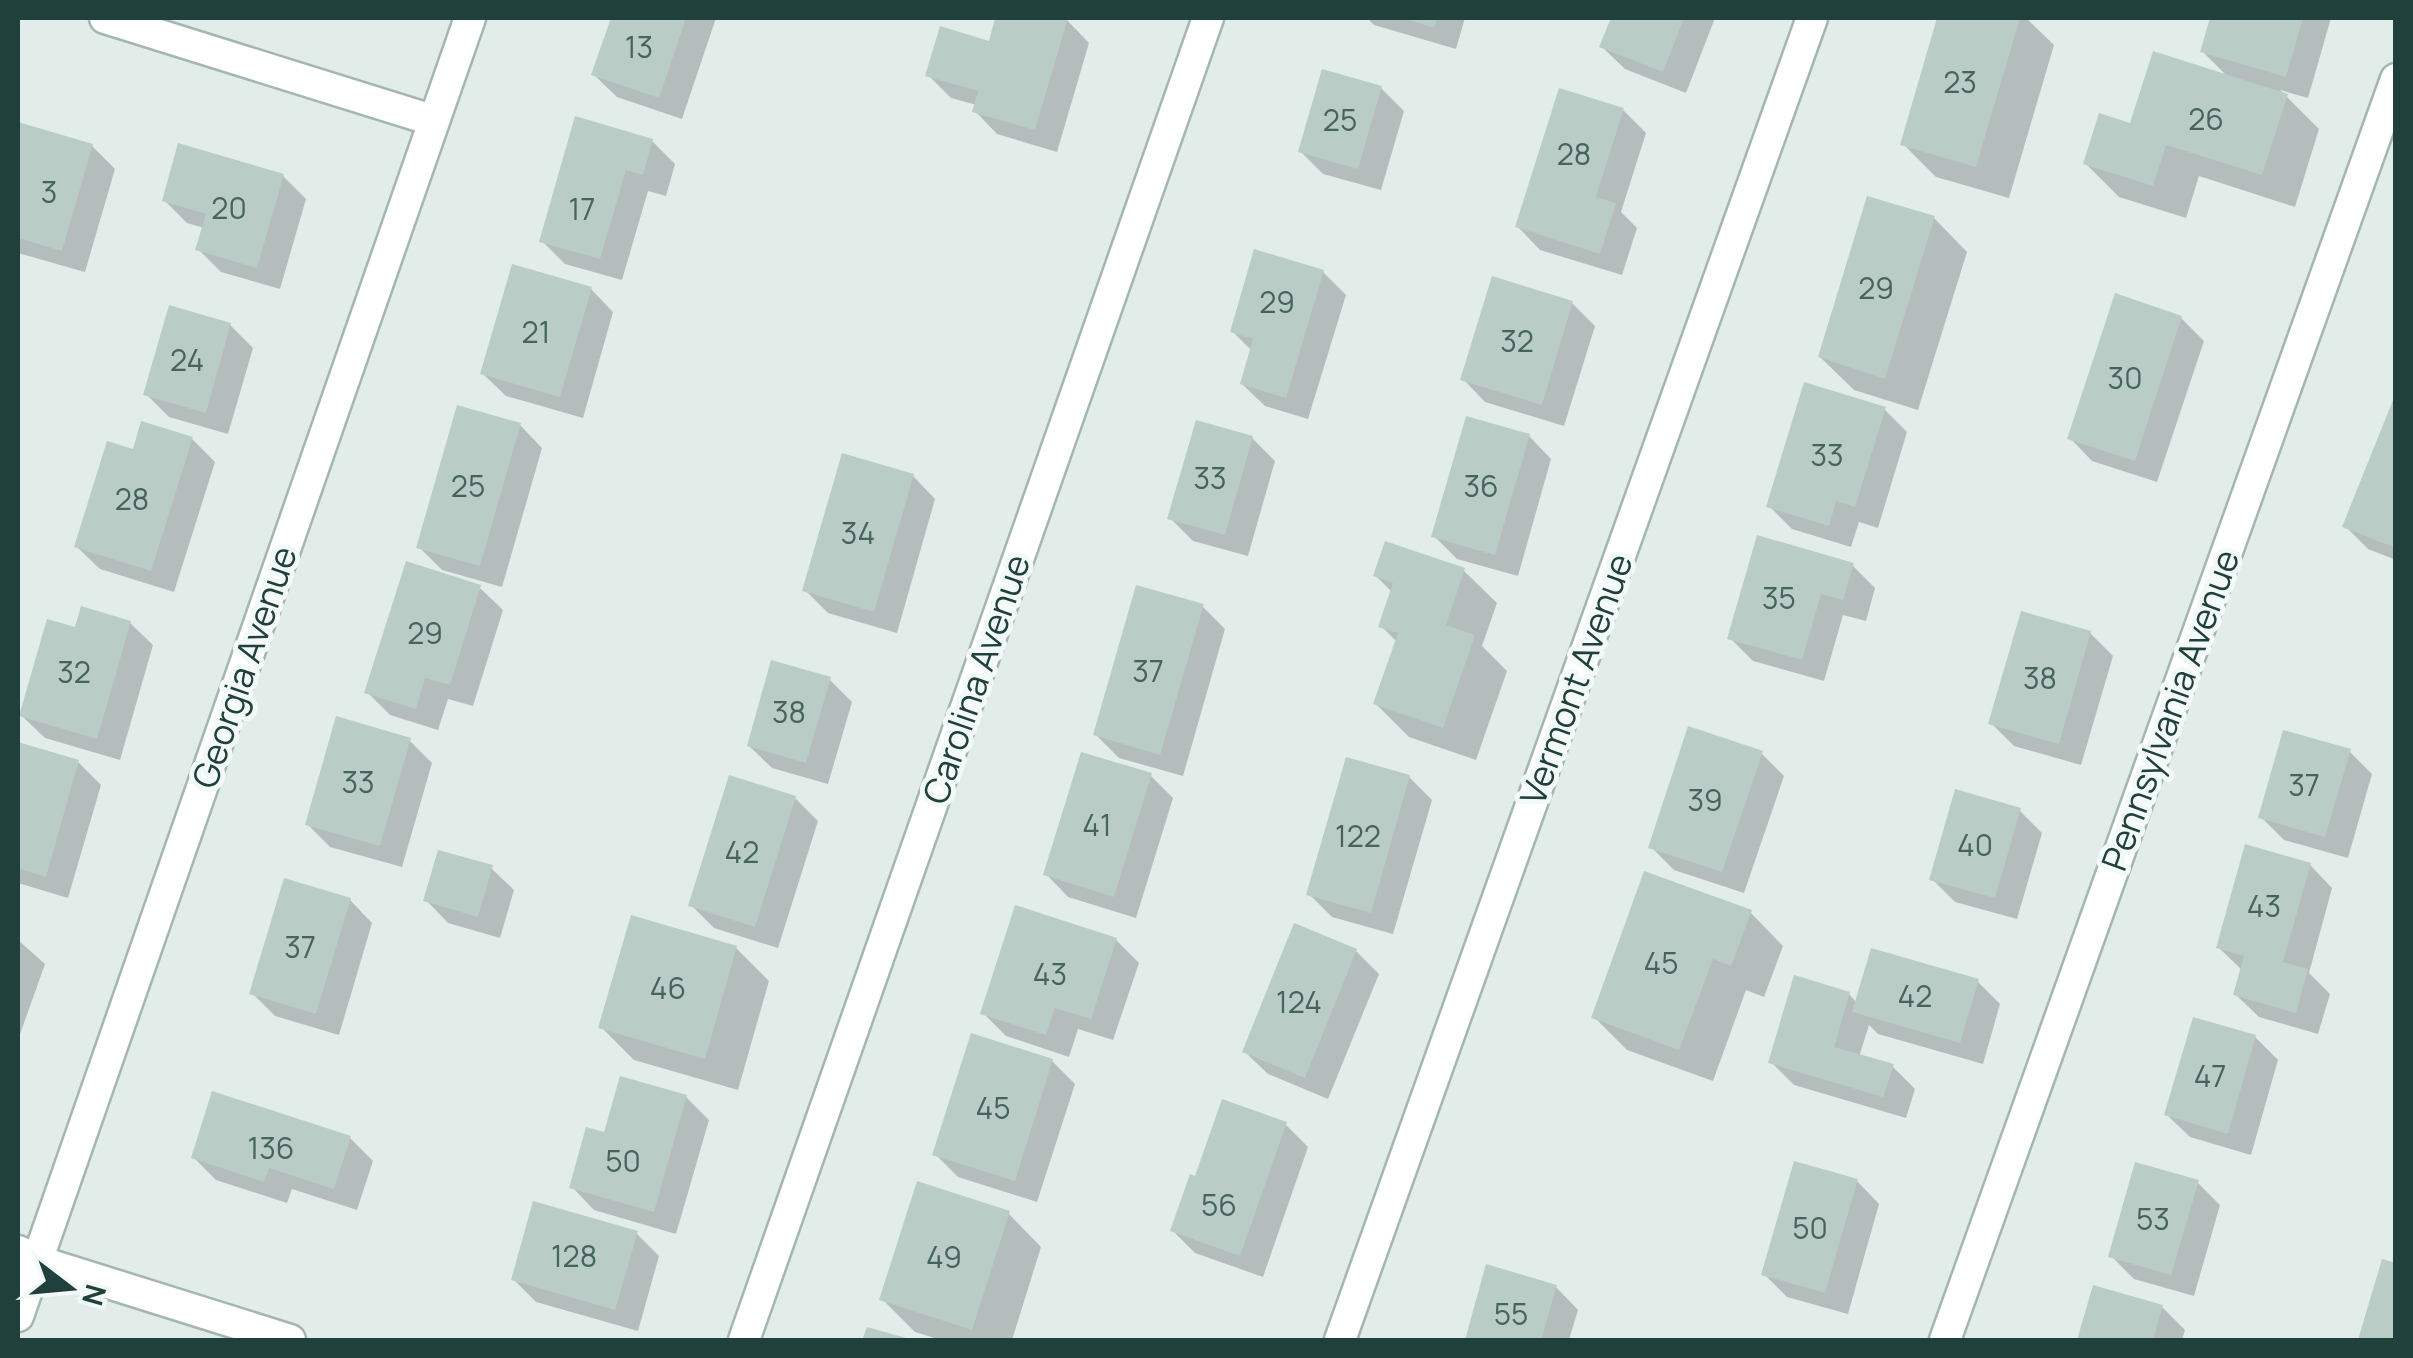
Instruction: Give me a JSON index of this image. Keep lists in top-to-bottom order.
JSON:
{
  "streets": {
    "street": [
      "Georgia Avenue",
      "Carolina Avenue",
      "Vermont Avenue",
      "Pennsylvania Avenue"
    ]
  },
  "house_numbers": [
    "13",
    "23",
    "26",
    "25",
    "28",
    "3",
    "20",
    "17",
    "29",
    "29",
    "21",
    "32",
    "24",
    "30",
    "33",
    "33",
    "25",
    "36",
    "28",
    "34",
    "35",
    "29",
    "37",
    "32",
    "38",
    "38",
    "33",
    "37",
    "39",
    "41",
    "122",
    "40",
    "42",
    "43",
    "37",
    "45",
    "43",
    "46",
    "42",
    "124",
    "47",
    "45",
    "136",
    "50",
    "56",
    "53",
    "50",
    "128",
    "49",
    "55"
  ],
  "north": "right"
}
